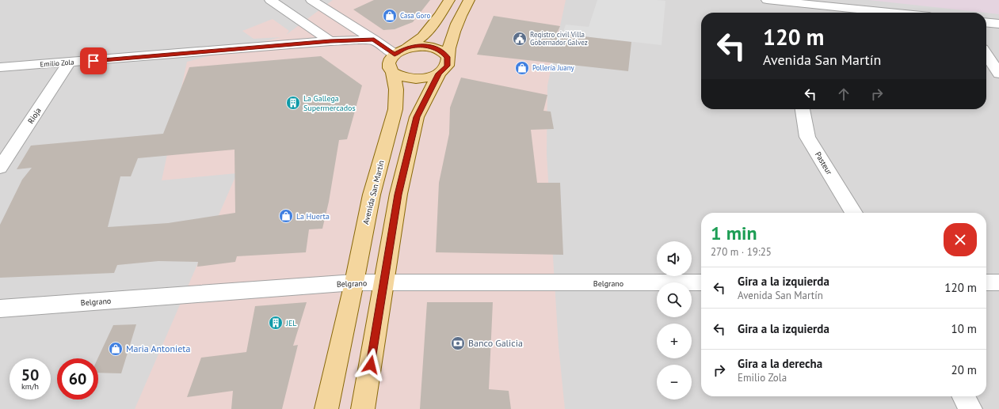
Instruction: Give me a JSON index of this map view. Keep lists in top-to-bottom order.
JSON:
{
  "streets": {
    "main road": ["Avenida San Martín"],
    "street": [
      "Emilio Zola",
      "Rioja",
      "Pasteur",
      "Belgrano"
    ]
  },
  "crossings": [
    ["Emilio Zola", "Rioja"],
    ["Avenida San Martín", "Belgrano"]
  ],
  "places": {
    "shop": [
      "Casa Goro",
      "Pollería Juany",
      "La Huerta",
      "Maria Antonieta"
    ],
    "public building": ["Registro civil Villa Gobernador Galvez"],
    "building": ["La Gallega Supermercados", "JEL"],
    "bank": ["Banco Galicia"]
  },
  "page": {
    "turn": ["120 m", "Avenida San Martín"],
    "heading": ["1 min", "270 m · 19:25"],
    "map_buttons": ["+", "−"],
    "list": [
      {
        "name": "Gira a la izquierda",
        "note": "Avenida San Martín",
        "value": "120 m"
      },
      {
        "name": "Gira a la izquierda",
        "value": "10 m"
      },
      {
        "name": "Gira a la derecha",
        "note": "Emilio Zola",
        "value": "20 m"
      }
    ],
    "speed": "50 km/h",
    "limit": "60"
  }
}
